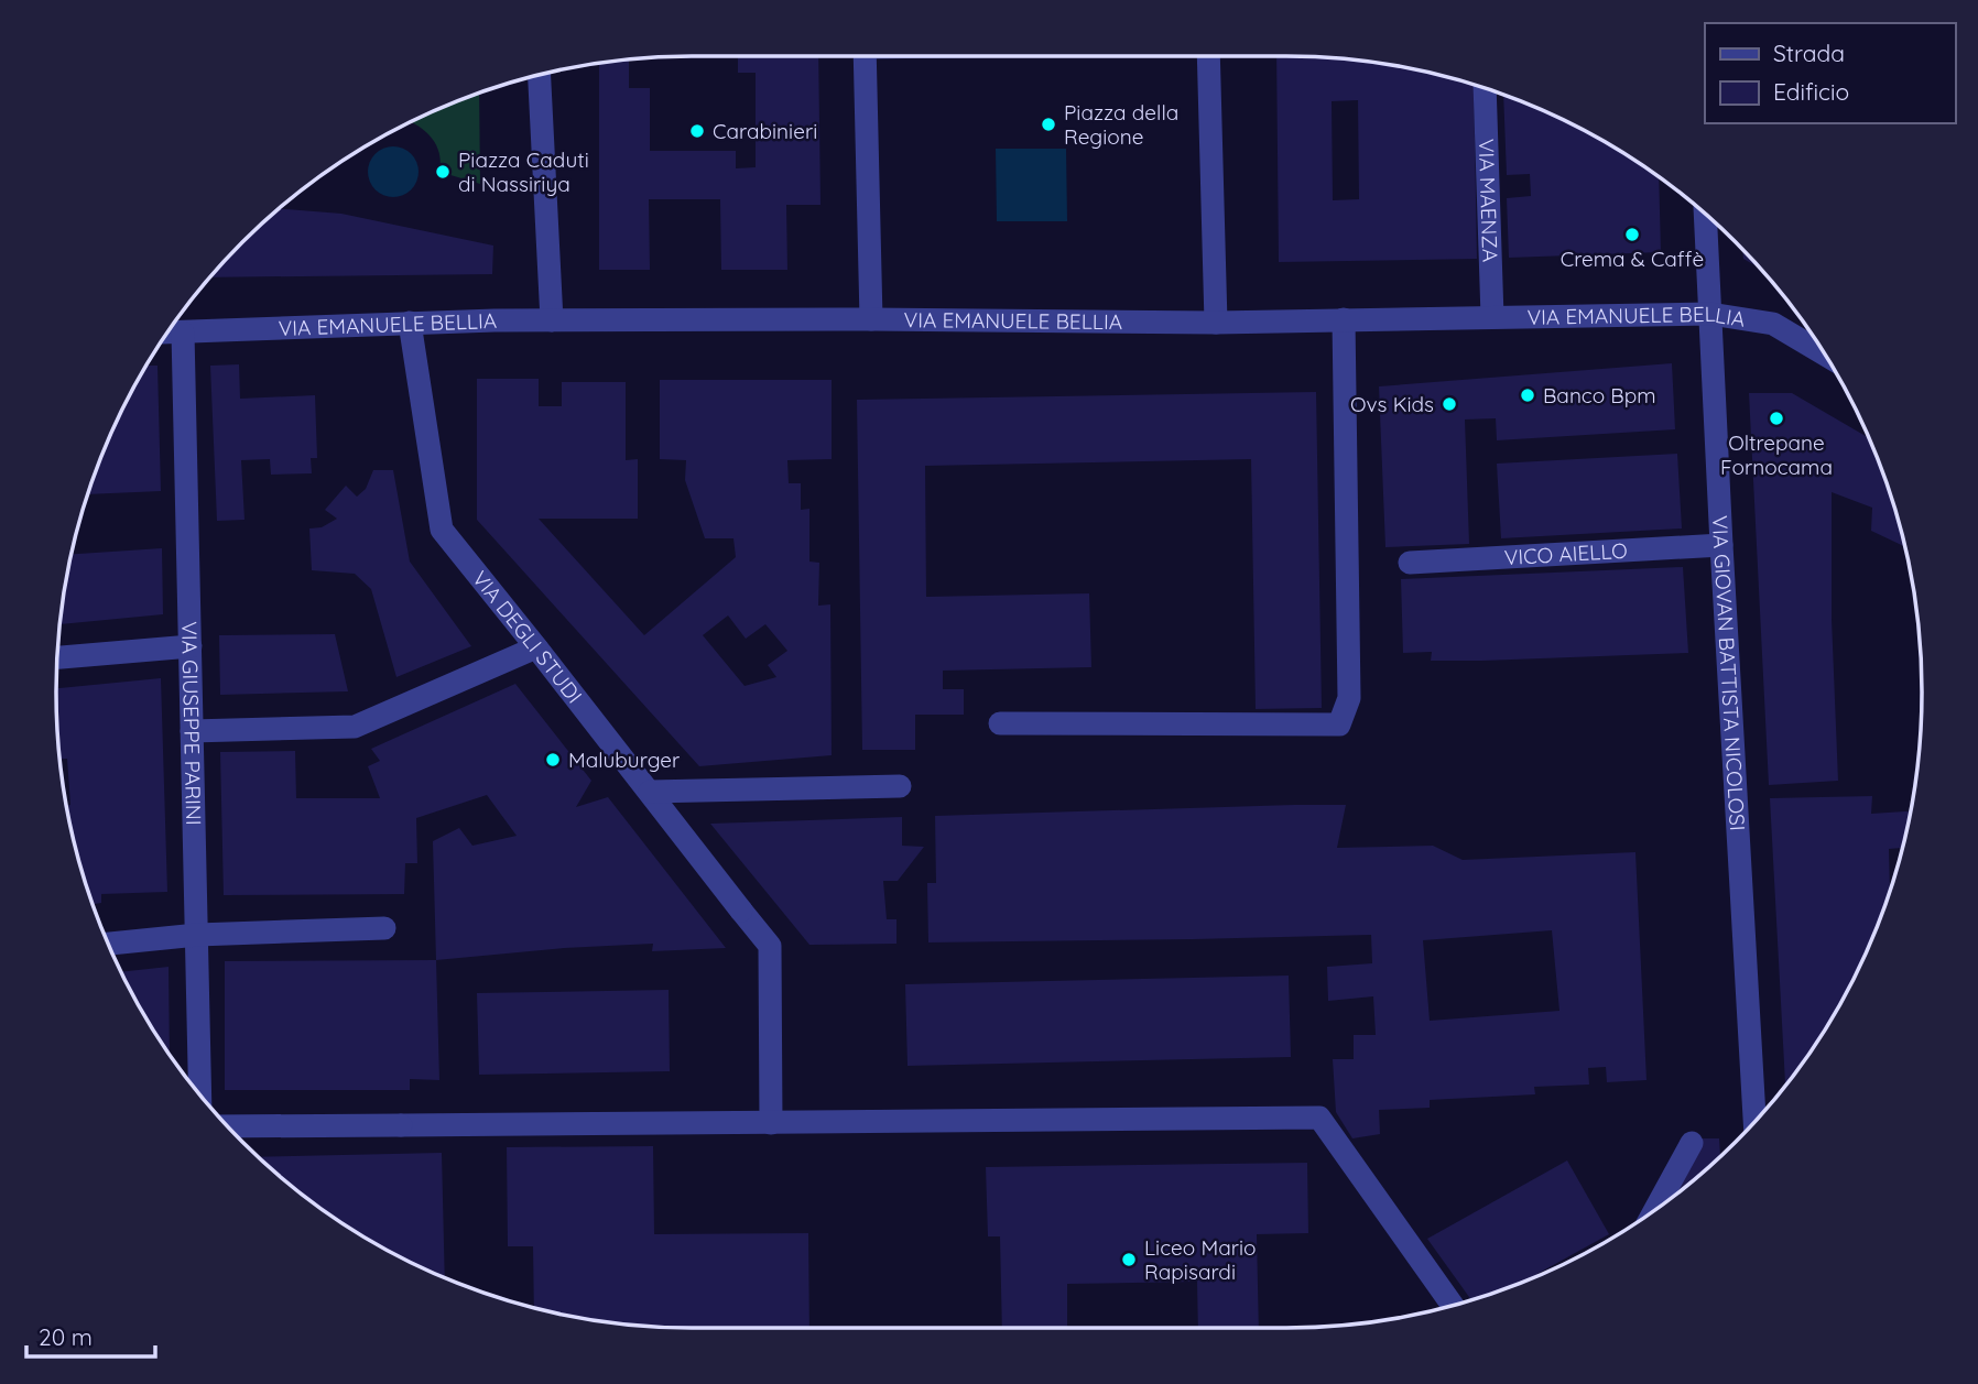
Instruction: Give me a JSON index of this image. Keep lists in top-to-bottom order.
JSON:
{
  "streets": {
    "street": [
      "VIA MAENZA",
      "VIA EMANUELE BELLIA",
      "VICO AIELLO",
      "VIA DEGLI STUDI",
      "VIA GIOVAN BATTISTA NICOLOSI",
      "VIA GIUSEPPE PARINI"
    ]
  },
  "crossings": [
    ["VIA MAENZA", "VIA EMANUELE BELLIA"],
    ["VIA EMANUELE BELLIA", "VIA DEGLI STUDI"],
    ["VIA EMANUELE BELLIA", "VIA GIOVAN BATTISTA NICOLOSI"],
    ["VIA EMANUELE BELLIA", "VIA GIUSEPPE PARINI"],
    ["VICO AIELLO", "VIA GIOVAN BATTISTA NICOLOSI"]
  ],
  "places": [
    "Piazza della Regione",
    "Carabinieri",
    "Piazza Caduti di Nassiriya",
    "Crema & Caffè",
    "Banco Bpm",
    "Ovs Kids",
    "Oltrepane Fornocama",
    "Maluburger",
    "Liceo Mario Rapisardi"
  ],
  "legend": ["Strada", "Edificio"],
  "scale_bar": "20 m"
}
